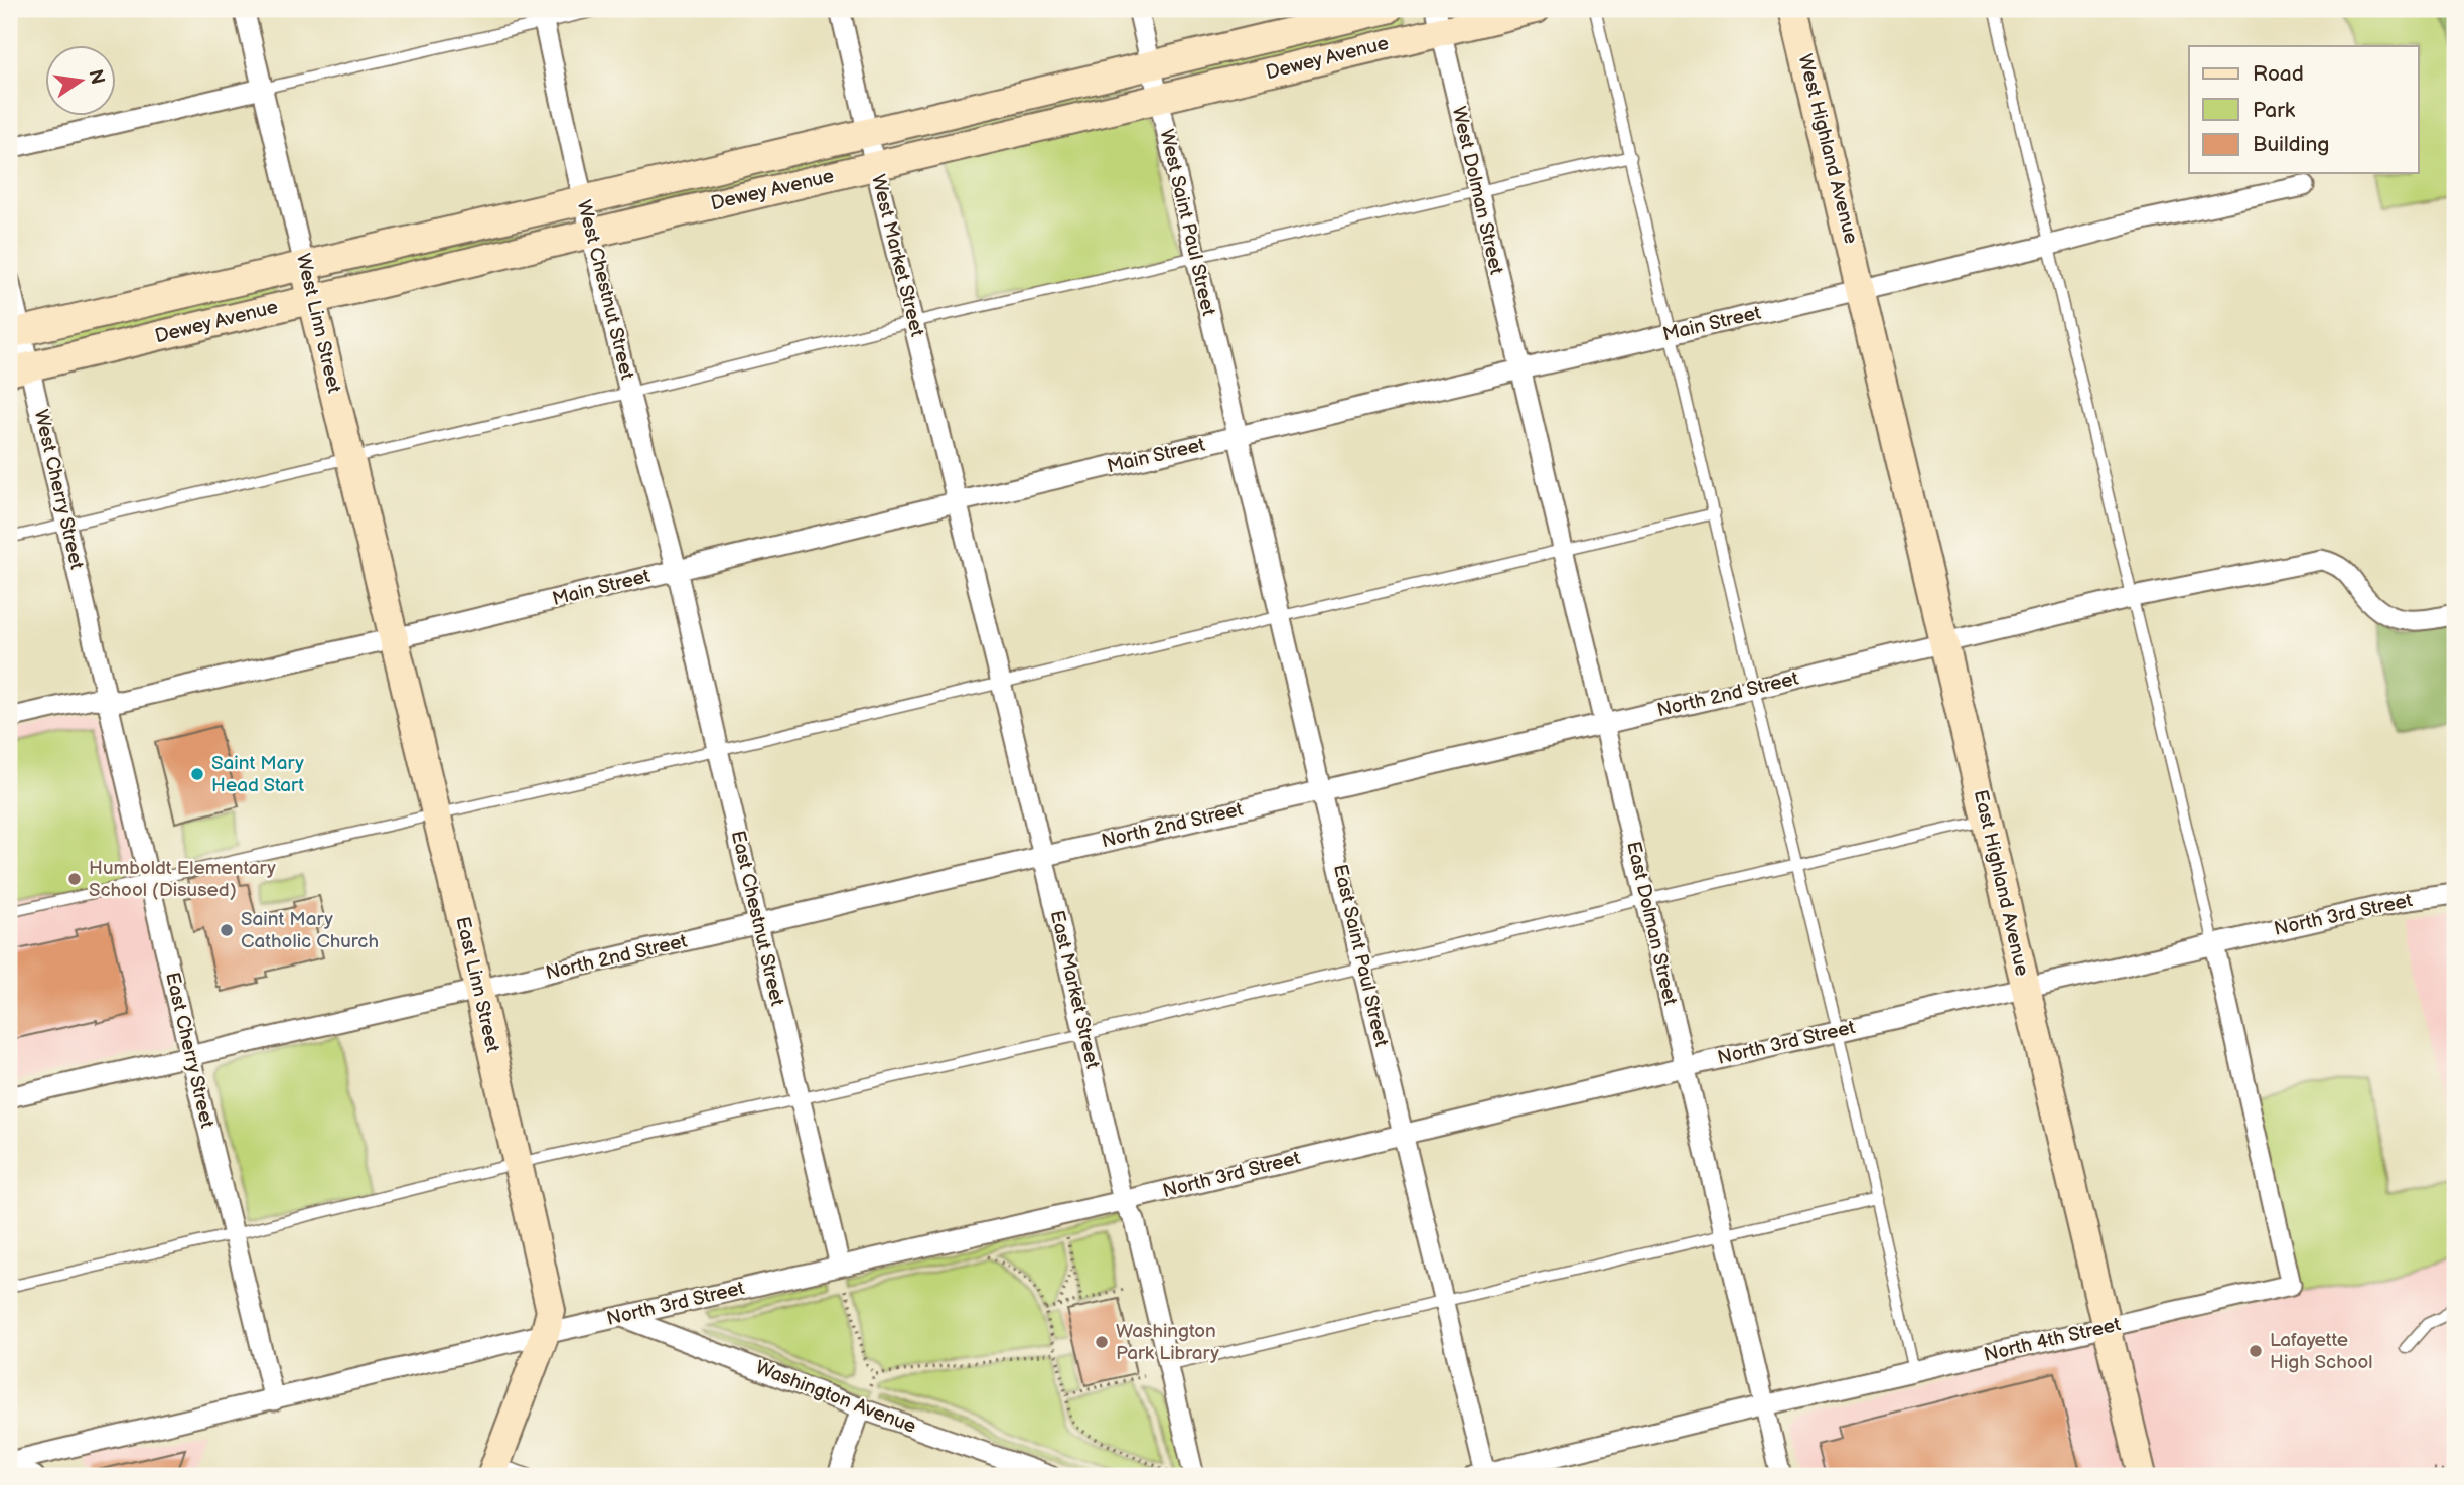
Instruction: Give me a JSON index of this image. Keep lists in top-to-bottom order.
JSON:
{
  "streets": {
    "street": [
      "Dewey Avenue",
      "West Highland Avenue",
      "West Dolman Street",
      "West Saint Paul Street",
      "West Market Street",
      "West Chestnut Street",
      "West Linn Street",
      "Main Street",
      "West Cherry Street",
      "North 2nd Street",
      "East Highland Avenue",
      "North 3rd Street",
      "East Chestnut Street",
      "East Dolman Street",
      "East Saint Paul Street",
      "East Linn Street",
      "East Market Street",
      "East Cherry Street",
      "North 4th Street",
      "Washington Avenue"
    ]
  },
  "crossings": [
    ["Dewey Avenue", "West Dolman Street"],
    ["Dewey Avenue", "West Saint Paul Street"],
    ["Dewey Avenue", "West Market Street"],
    ["Dewey Avenue", "West Chestnut Street"],
    ["Dewey Avenue", "West Linn Street"],
    ["Dewey Avenue", "West Cherry Street"],
    ["West Highland Avenue", "Main Street"],
    ["West Highland Avenue", "East Highland Avenue"],
    ["West Dolman Street", "Main Street"],
    ["West Dolman Street", "East Dolman Street"],
    ["West Saint Paul Street", "Main Street"],
    ["West Saint Paul Street", "East Saint Paul Street"],
    ["West Market Street", "Main Street"],
    ["West Market Street", "East Market Street"],
    ["West Chestnut Street", "Main Street"],
    ["West Chestnut Street", "East Chestnut Street"],
    ["West Linn Street", "Main Street"],
    ["West Linn Street", "East Linn Street"],
    ["Main Street", "West Cherry Street"],
    ["Main Street", "East Highland Avenue"],
    ["Main Street", "East Chestnut Street"],
    ["Main Street", "East Dolman Street"],
    ["Main Street", "East Saint Paul Street"],
    ["Main Street", "East Linn Street"],
    ["Main Street", "East Market Street"],
    ["Main Street", "East Cherry Street"],
    ["West Cherry Street", "East Cherry Street"],
    ["North 2nd Street", "East Highland Avenue"],
    ["North 2nd Street", "East Chestnut Street"],
    ["North 2nd Street", "East Dolman Street"],
    ["North 2nd Street", "East Saint Paul Street"],
    ["North 2nd Street", "East Linn Street"],
    ["North 2nd Street", "East Market Street"],
    ["North 2nd Street", "East Cherry Street"],
    ["East Highland Avenue", "North 3rd Street"],
    ["East Highland Avenue", "North 4th Street"],
    ["North 3rd Street", "East Chestnut Street"],
    ["North 3rd Street", "East Dolman Street"],
    ["North 3rd Street", "East Saint Paul Street"],
    ["North 3rd Street", "East Linn Street"],
    ["North 3rd Street", "East Market Street"],
    ["North 3rd Street", "East Cherry Street"],
    ["North 3rd Street", "North 4th Street"],
    ["North 3rd Street", "Washington Avenue"],
    ["East Dolman Street", "North 4th Street"],
    ["East Saint Paul Street", "North 4th Street"]
  ],
  "places": [
    "Saint Mary Head Start",
    "Humboldt Elementary School (Disused)",
    "Saint Mary Catholic Church",
    "Washington Park Library",
    "Lafayette High School"
  ],
  "legend": ["Road", "Park", "Building"],
  "north": "right"
}
